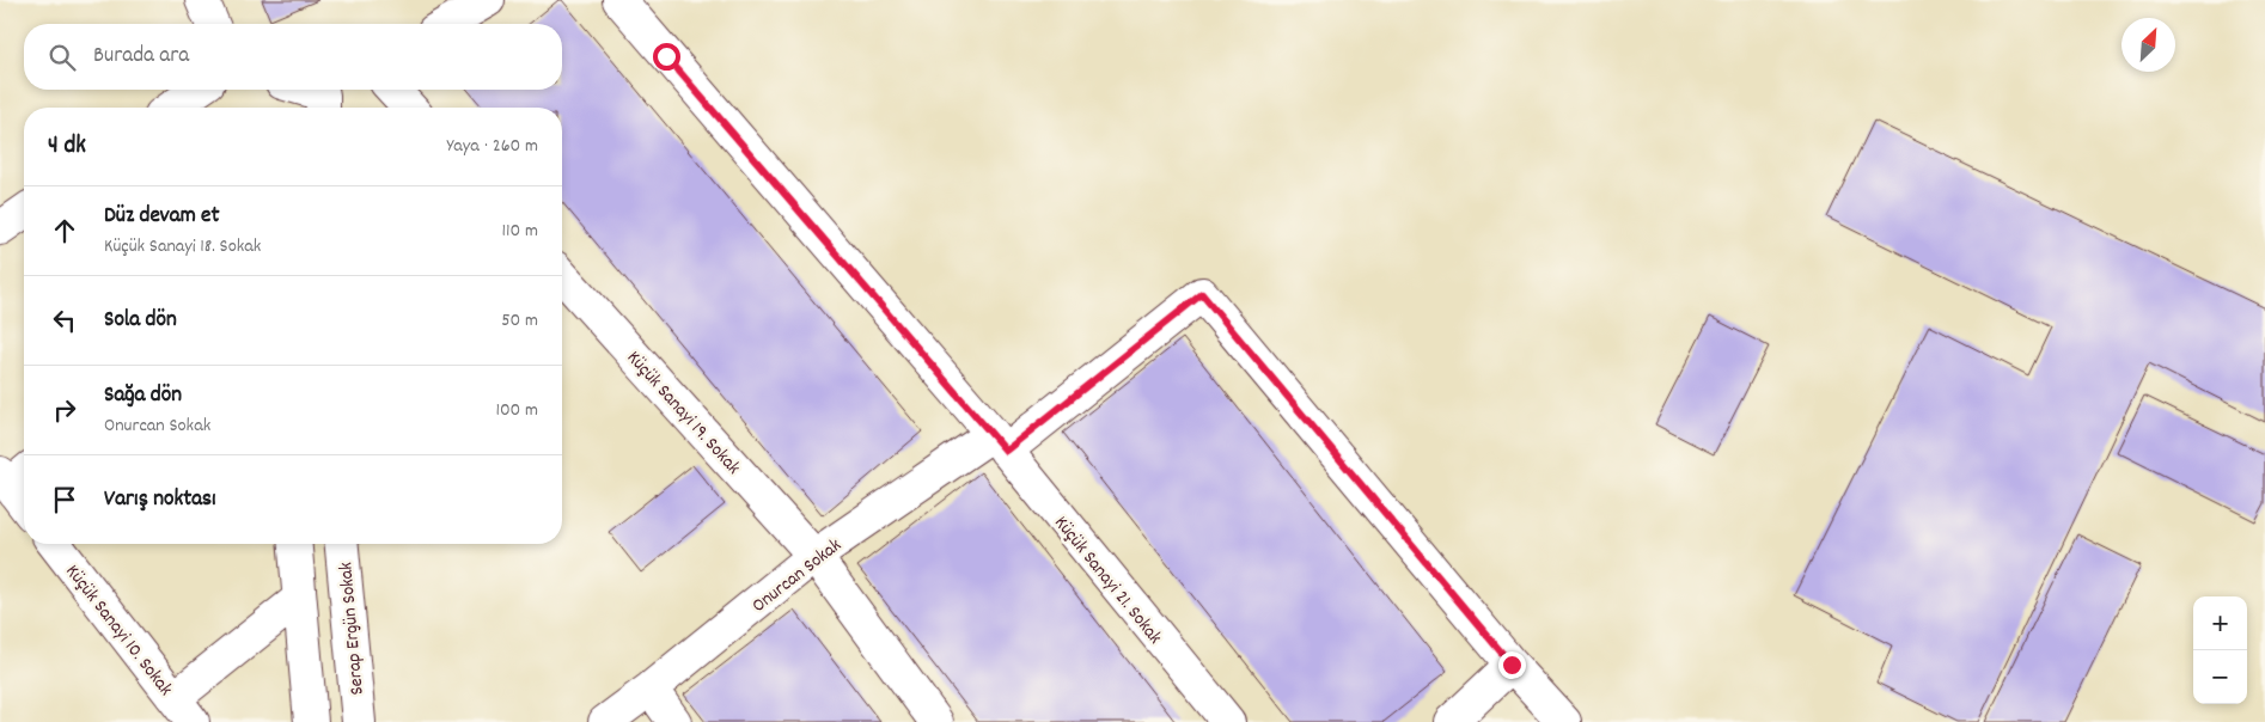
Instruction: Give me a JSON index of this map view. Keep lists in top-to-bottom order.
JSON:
{
  "streets": {
    "street": [
      "Küçük Sanayi 19. Sokak",
      "Onurcan Sokak",
      "Küçük Sanayi 21. Sokak",
      "Küçük Sanayi 10. Sokak",
      "Serap Ergün Sokak"
    ]
  },
  "crossings": [
    ["Küçük Sanayi 19. Sokak", "Onurcan Sokak"],
    ["Onurcan Sokak", "Küçük Sanayi 21. Sokak"]
  ],
  "north": "top right",
  "page": {
    "search": "Burada ara",
    "heading": ["4 dk", "Yaya · 260 m"],
    "list": [
      ["Düz devam et", "Küçük Sanayi 18. Sokak", "110 m"],
      ["Sola dön", "50 m"],
      ["Sağa dön", "Onurcan Sokak", "100 m"],
      "Varış noktası"
    ],
    "map_buttons": ["+", "−"]
  }
}
